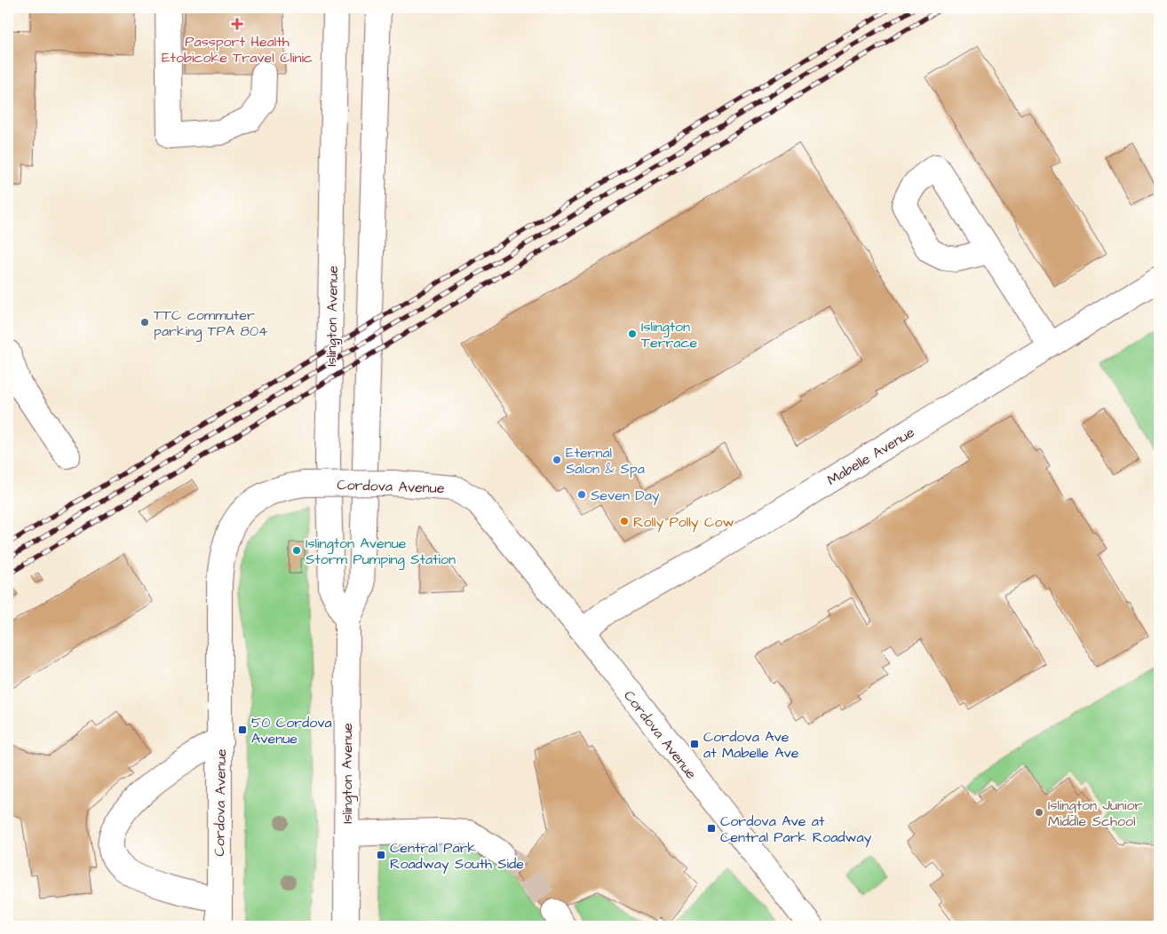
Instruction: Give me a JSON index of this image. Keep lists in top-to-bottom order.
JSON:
{
  "streets": {
    "street": ["Islington Avenue", "Mabelle Avenue", "Cordova Avenue"]
  },
  "crossings": [
    ["Mabelle Avenue", "Cordova Avenue"]
  ],
  "places": {
    "health": ["Passport Health Etobicoke Travel Clinic"],
    "other": [
      "TTC commuter parking TPA 804",
      "Islington Terrace",
      "Eternal Salon & Spa",
      "Seven Day",
      "Rolly Polly Cow",
      "Islington Avenue Storm Pumping Station",
      "Islington Junior Middle School"
    ],
    "transit": [
      "50 Cordova Avenue",
      "Cordova Ave at Mabelle Ave",
      "Cordova Ave at Central Park Roadway",
      "Central Park Roadway South Side"
    ]
  }
}
